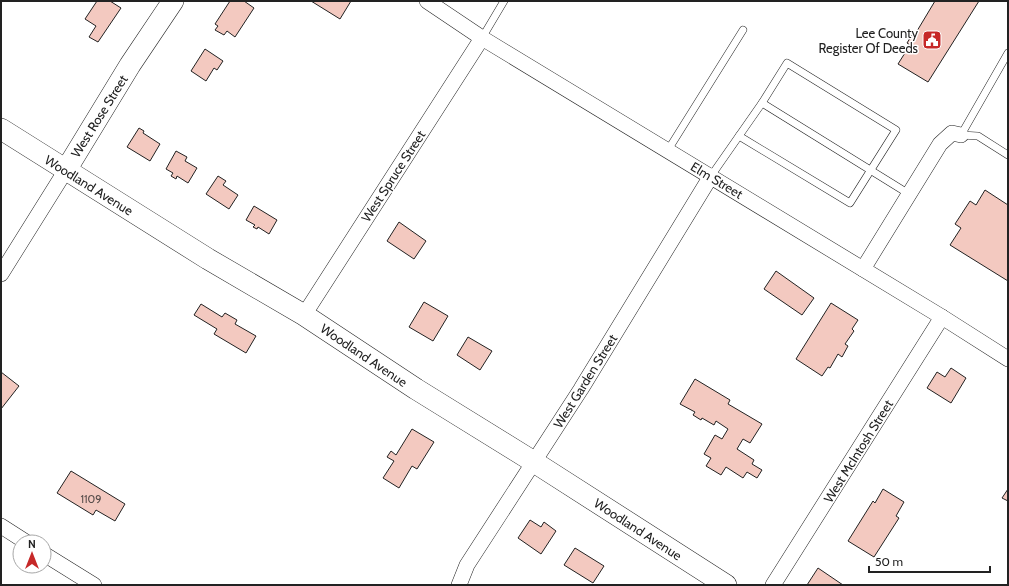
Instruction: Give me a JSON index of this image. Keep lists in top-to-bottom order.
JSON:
{
  "streets": {
    "street": [
      "West Rose Street",
      "West Spruce Street",
      "Elm Street",
      "Woodland Avenue",
      "West Garden Street",
      "West McIntosh Street"
    ]
  },
  "crossings": [
    ["West Rose Street", "Woodland Avenue"],
    ["West Spruce Street", "Elm Street"],
    ["West Spruce Street", "Woodland Avenue"],
    ["Elm Street", "West Garden Street"],
    ["Elm Street", "West McIntosh Street"],
    ["Woodland Avenue", "West Garden Street"]
  ],
  "places": {
    "public building": ["Lee County Register Of Deeds"]
  },
  "house_numbers": ["1109"],
  "scale_bar": "50 m",
  "north": "top"
}
